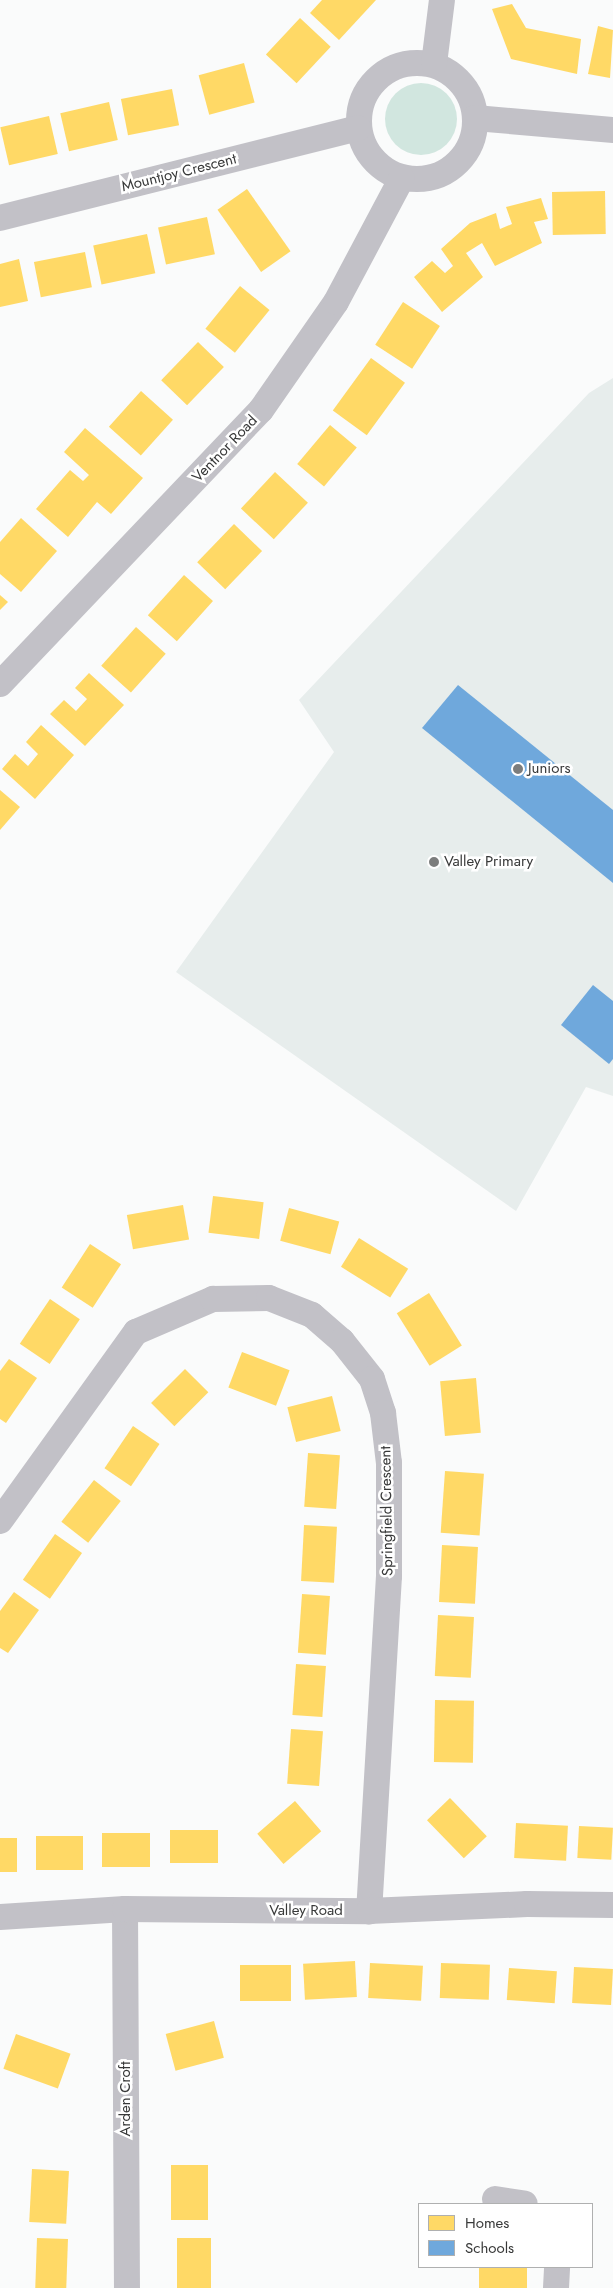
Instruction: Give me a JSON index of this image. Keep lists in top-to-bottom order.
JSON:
{
  "streets": {
    "street": [
      "Mountjoy Crescent",
      "Ventnor Road",
      "Springfield Crescent",
      "Valley Road",
      "Arden Croft"
    ]
  },
  "crossings": [
    ["Mountjoy Crescent", "Ventnor Road"],
    ["Springfield Crescent", "Valley Road"],
    ["Valley Road", "Arden Croft"]
  ],
  "places": ["Juniors", "Valley Primary"],
  "legend": ["Homes", "Schools"]
}
